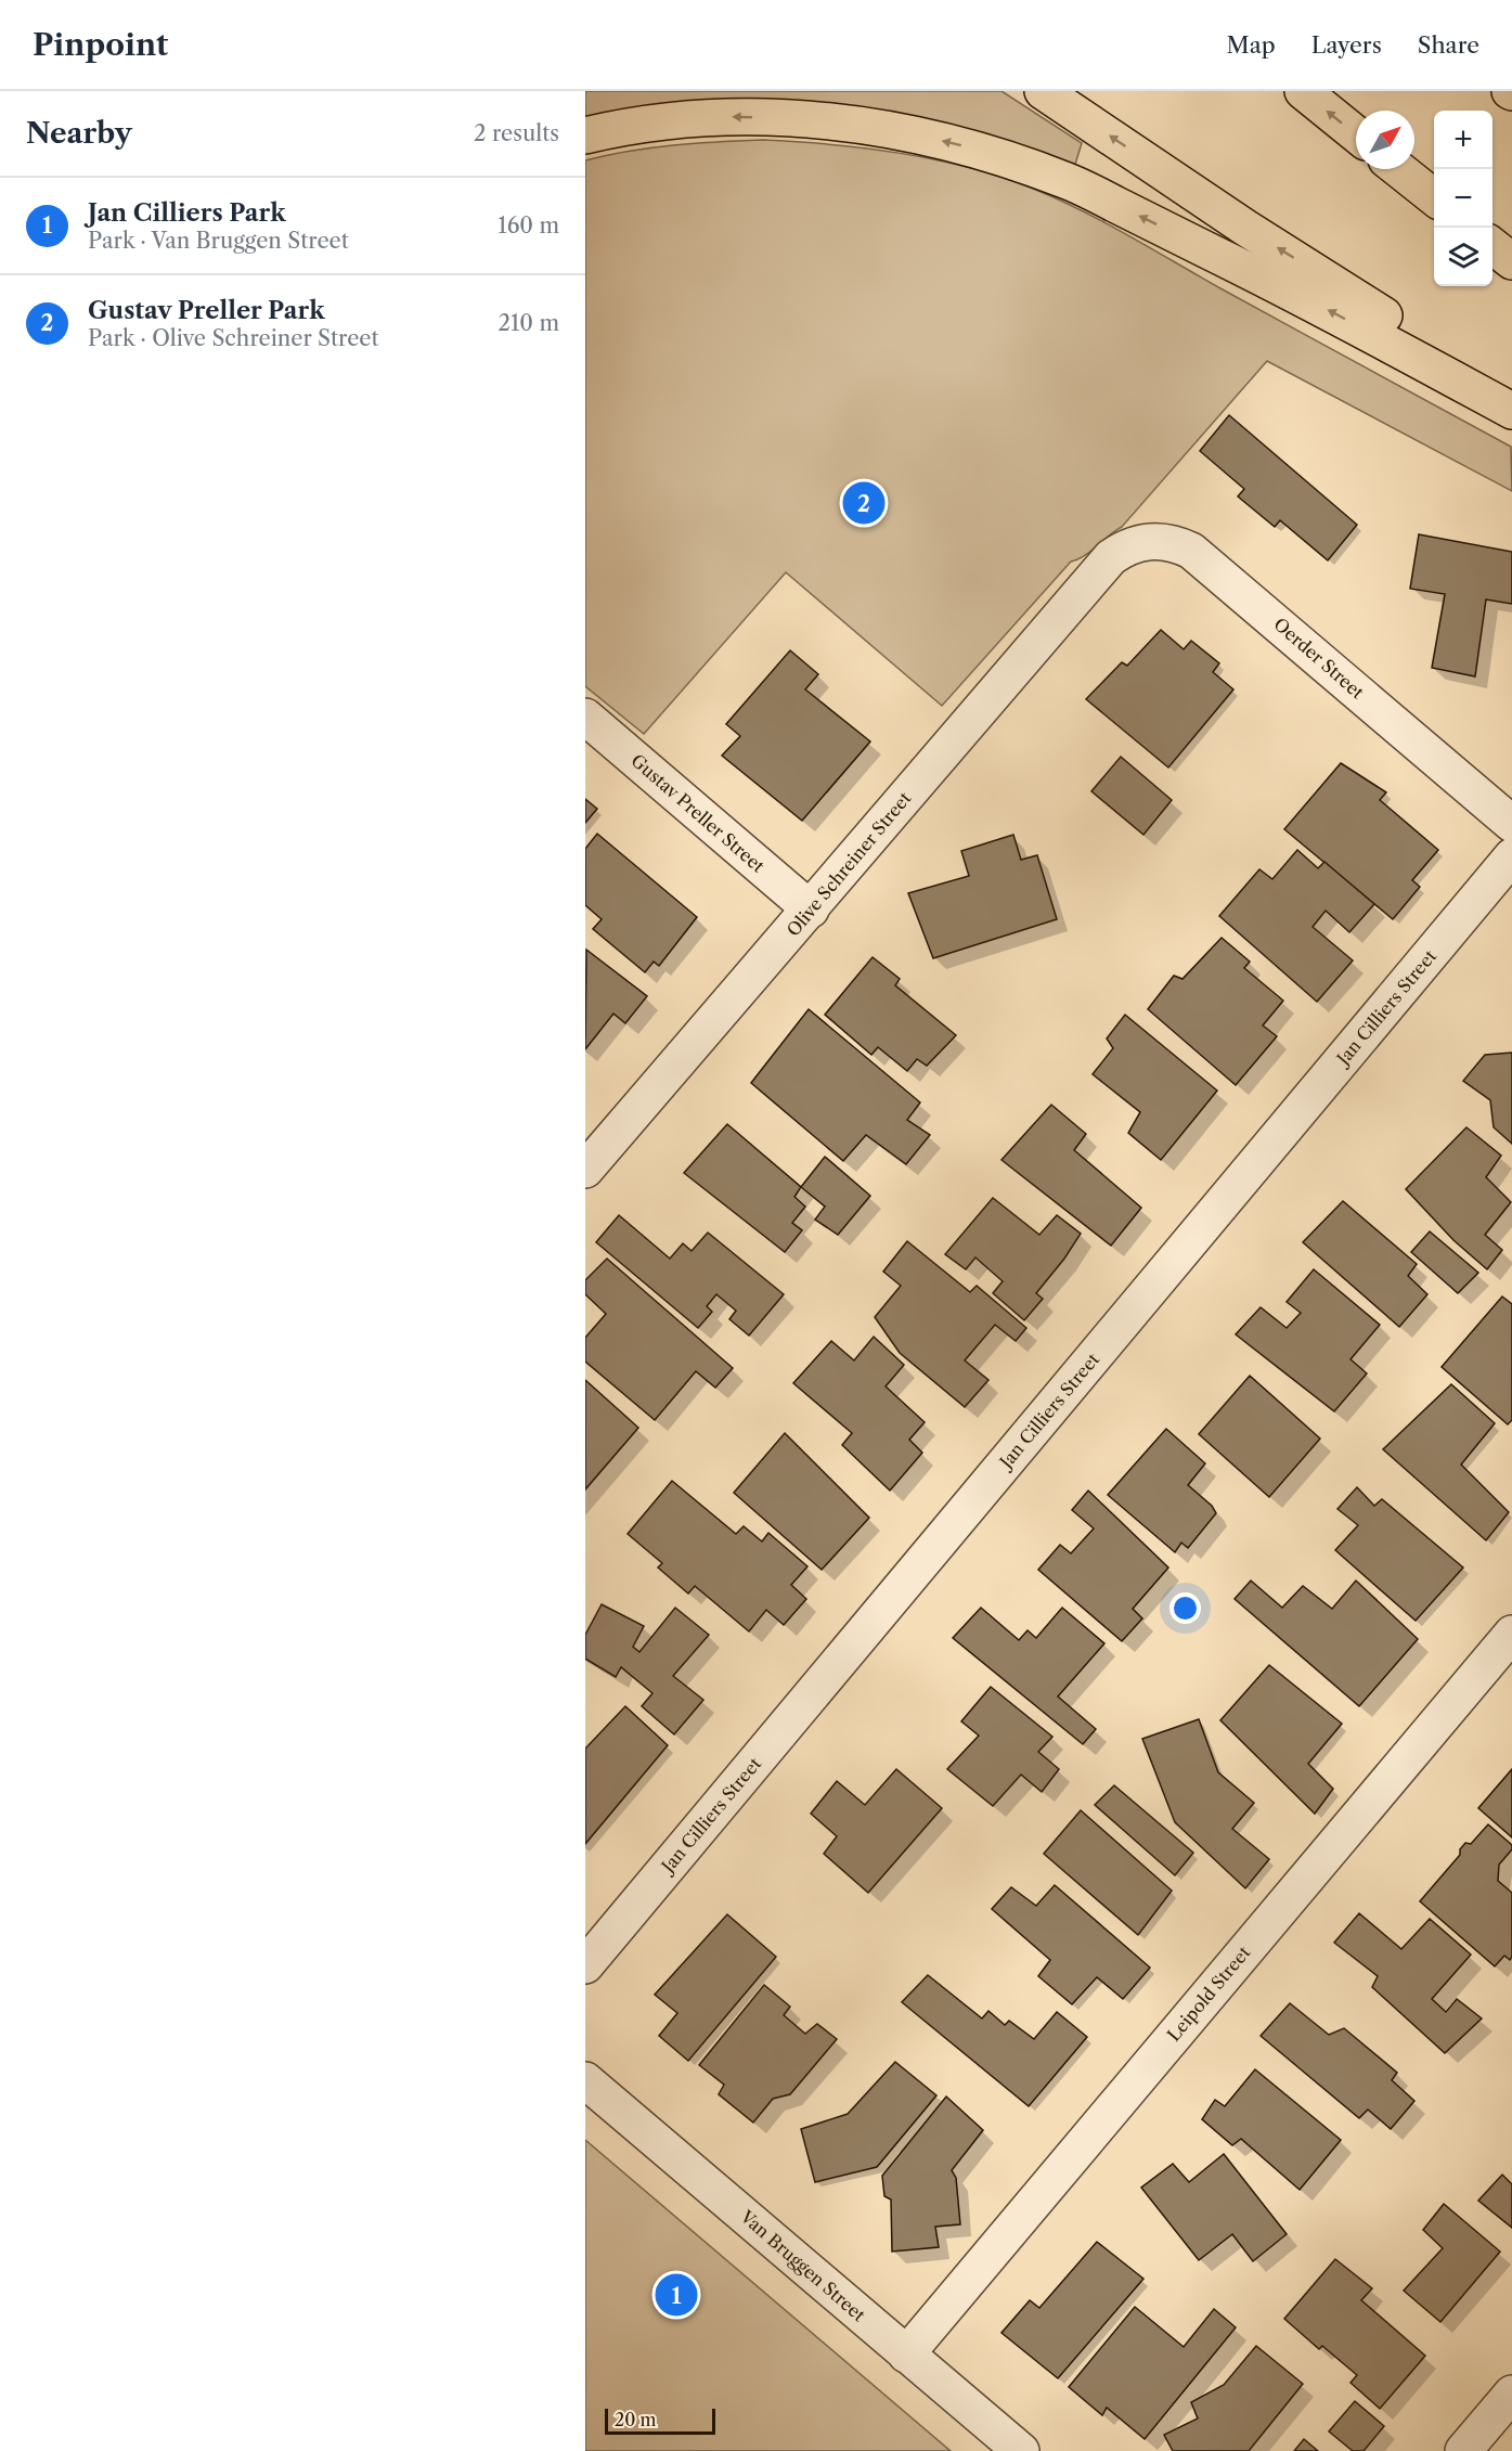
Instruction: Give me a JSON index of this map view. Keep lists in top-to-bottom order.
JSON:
{
  "streets": {
    "street": [
      "Oerder Street",
      "Gustav Preller Street",
      "Olive Schreiner Street",
      "Jan Cilliers Street",
      "Leipold Street",
      "Van Bruggen Street"
    ]
  },
  "crossings": [
    ["Oerder Street", "Olive Schreiner Street"],
    ["Gustav Preller Street", "Olive Schreiner Street"],
    ["Leipold Street", "Van Bruggen Street"]
  ],
  "scale_bar": "20 m",
  "north": "top right",
  "page": {
    "header": "Pinpoint",
    "nav": ["Map", "Layers", "Share"],
    "heading": ["Nearby", "2 results"],
    "map_buttons": ["+", "−"],
    "list": [
      {
        "mark": "1",
        "name": "Jan Cilliers Park",
        "note": "Park · Van Bruggen Street",
        "value": "160 m"
      },
      {
        "mark": "2",
        "name": "Gustav Preller Park",
        "note": "Park · Olive Schreiner Street",
        "value": "210 m"
      }
    ],
    "pins": ["2", "1"],
    "scale": "20 m"
  }
}
